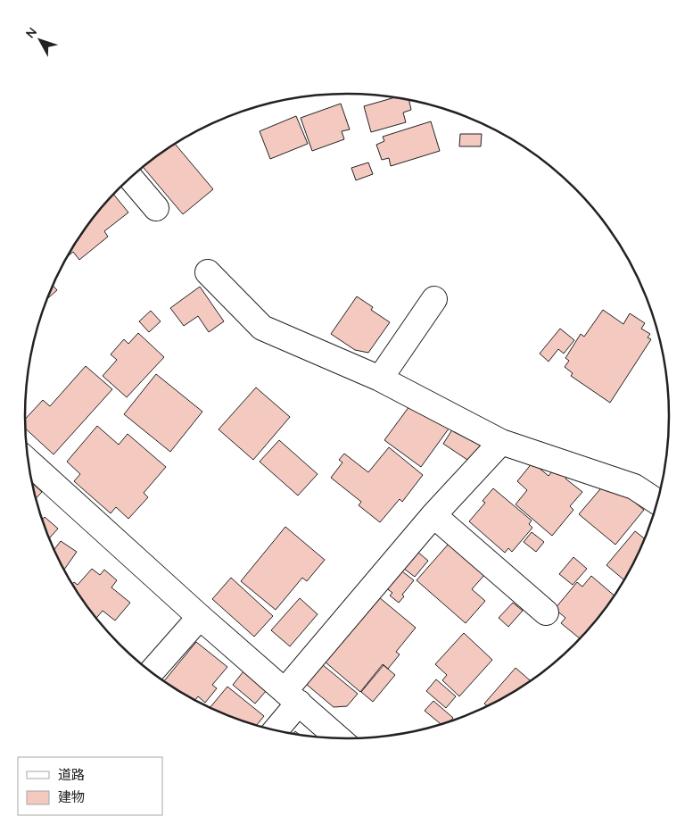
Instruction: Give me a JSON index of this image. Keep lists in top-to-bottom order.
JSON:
{
  "legend": ["道路", "建物"],
  "north": "top left"
}
